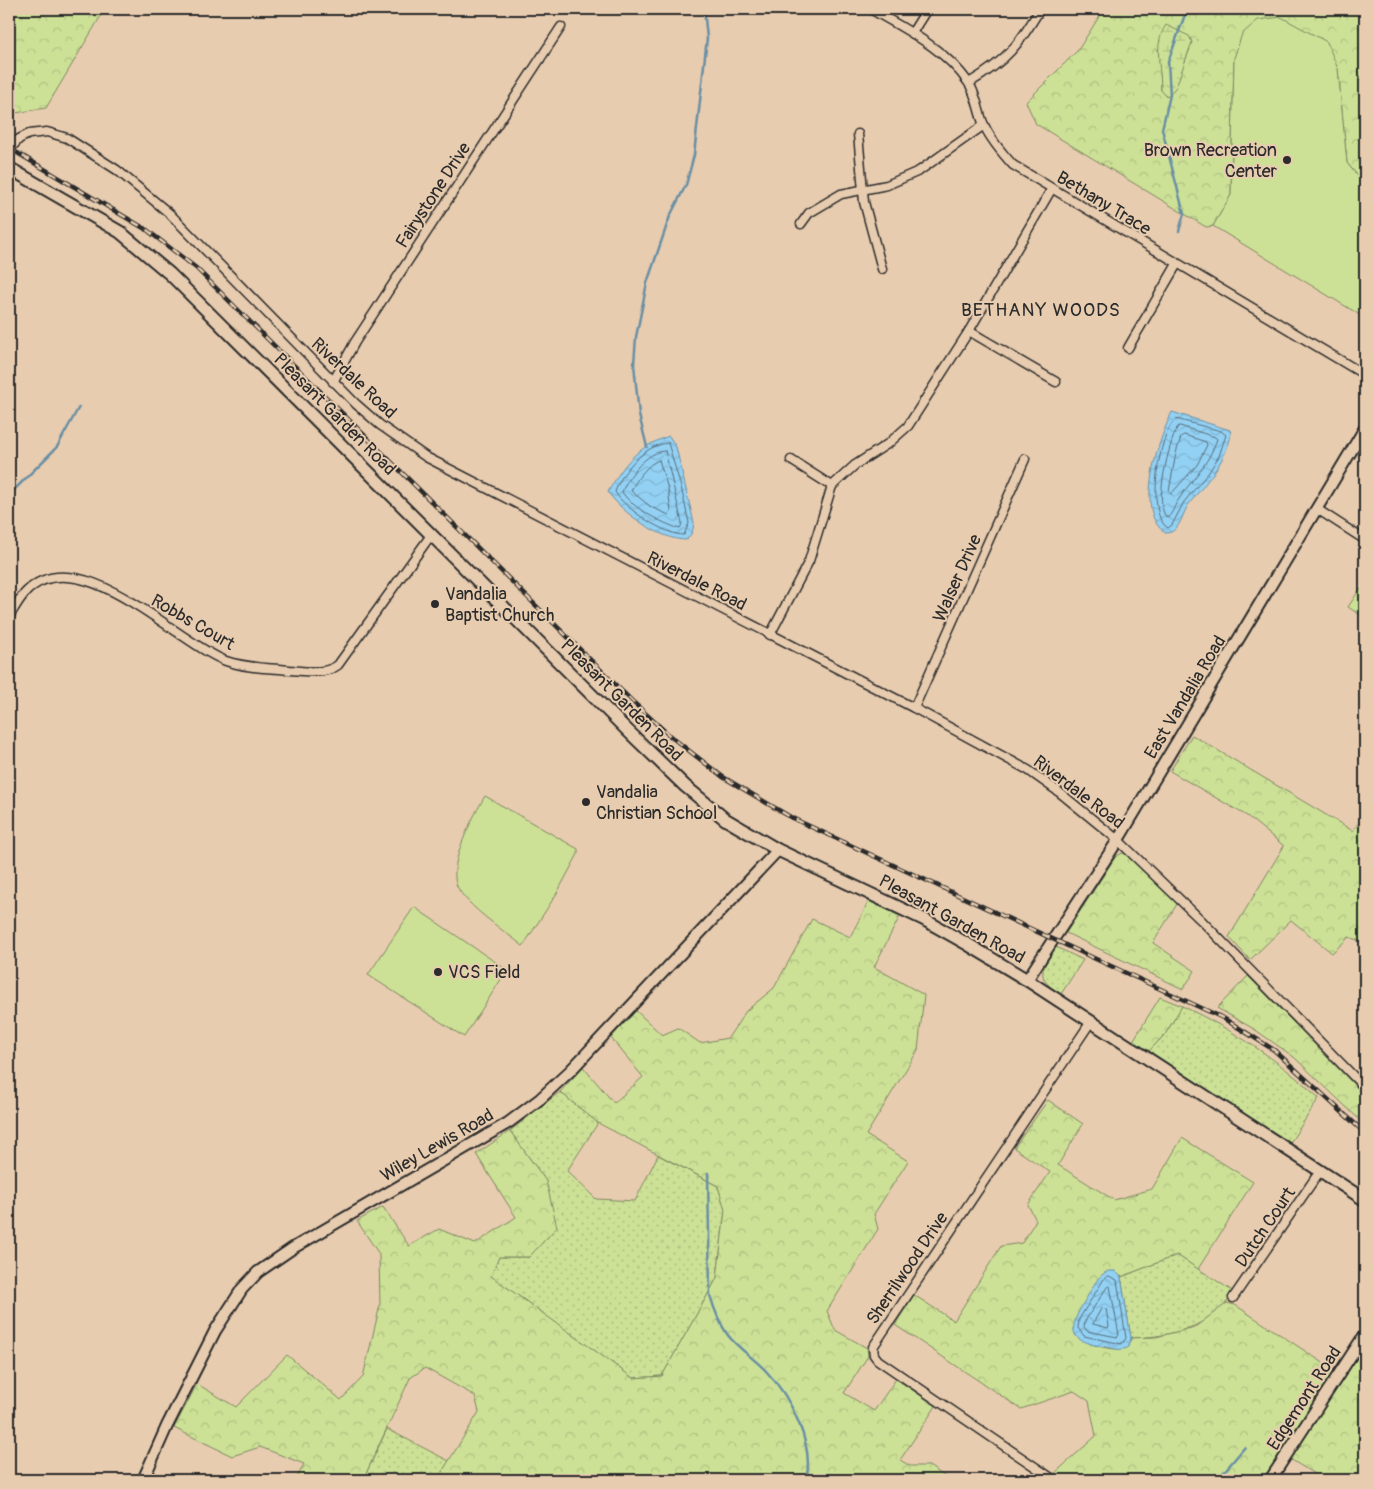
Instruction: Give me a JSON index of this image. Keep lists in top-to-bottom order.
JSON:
{
  "streets": {
    "main road": ["Pleasant Garden Road"],
    "street": [
      "Fairystone Drive",
      "Bethany Trace",
      "Riverdale Road",
      "Walser Drive",
      "Robbs Court",
      "East Vandalia Road",
      "Wiley Lewis Road",
      "Dutch Court",
      "Sherrilwood Drive",
      "Edgemont Road"
    ]
  },
  "crossings": [
    ["Fairystone Drive", "Riverdale Road"],
    ["Riverdale Road", "Walser Drive"],
    ["Riverdale Road", "East Vandalia Road"],
    ["Pleasant Garden Road", "Robbs Court"],
    ["Pleasant Garden Road", "East Vandalia Road"],
    ["Pleasant Garden Road", "Wiley Lewis Road"],
    ["Pleasant Garden Road", "Dutch Court"],
    ["Pleasant Garden Road", "Sherrilwood Drive"]
  ],
  "districts": ["BETHANY WOODS"],
  "places": [
    "Brown Recreation Center",
    "Vandalia Baptist Church",
    "Vandalia Christian School",
    "VCS Field"
  ]
}
